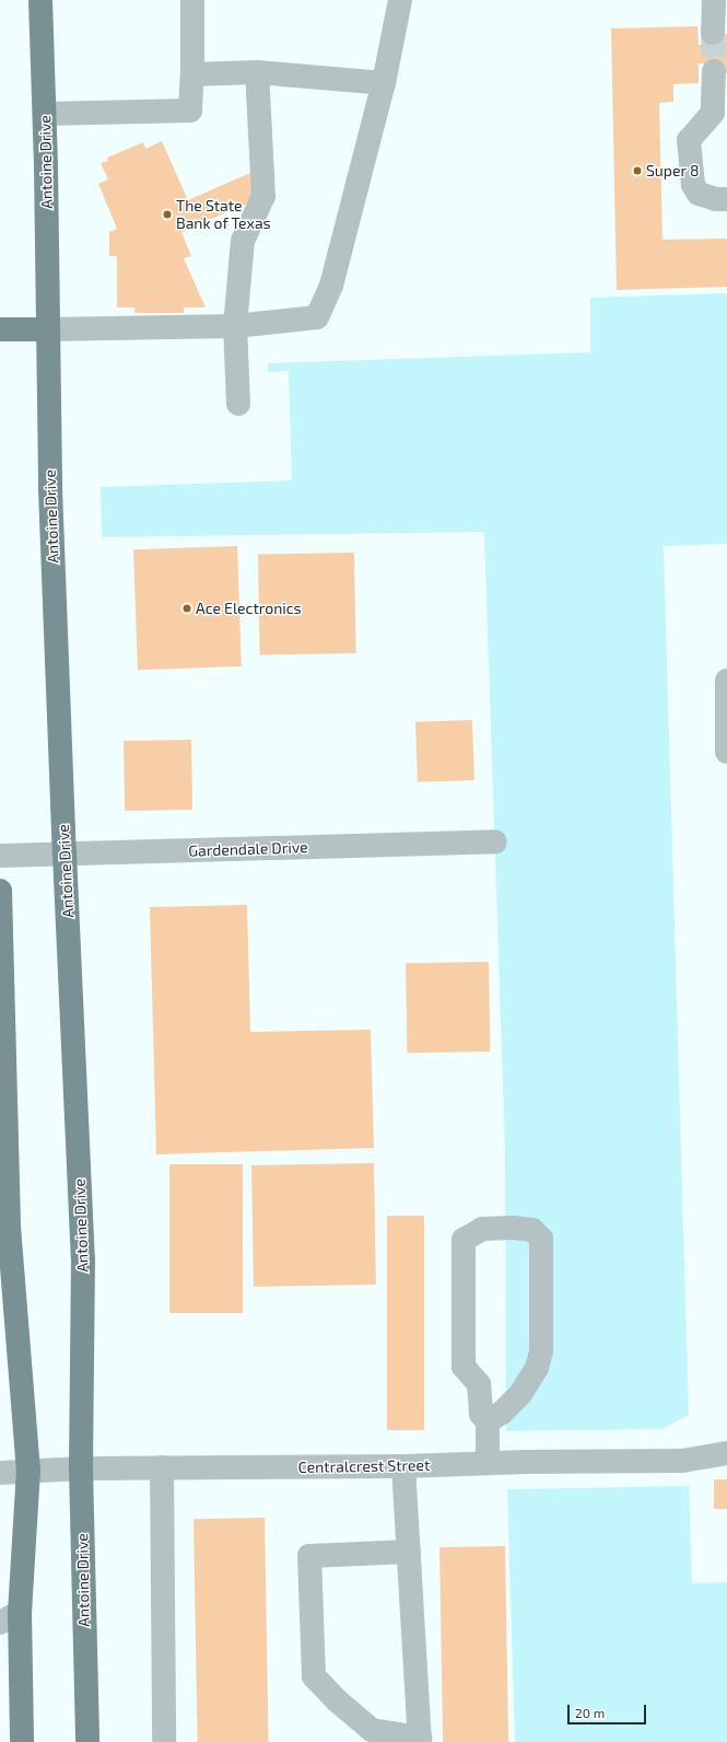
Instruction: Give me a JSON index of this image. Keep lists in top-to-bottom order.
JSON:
{
  "streets": {
    "main road": ["Antoine Drive"],
    "street": ["Gardendale Drive", "Centralcrest Street"]
  },
  "crossings": [
    ["Antoine Drive", "Gardendale Drive"],
    ["Antoine Drive", "Centralcrest Street"]
  ],
  "places": ["Super 8", "The State Bank of Texas", "Ace Electronics"],
  "scale_bar": "20 m"
}
